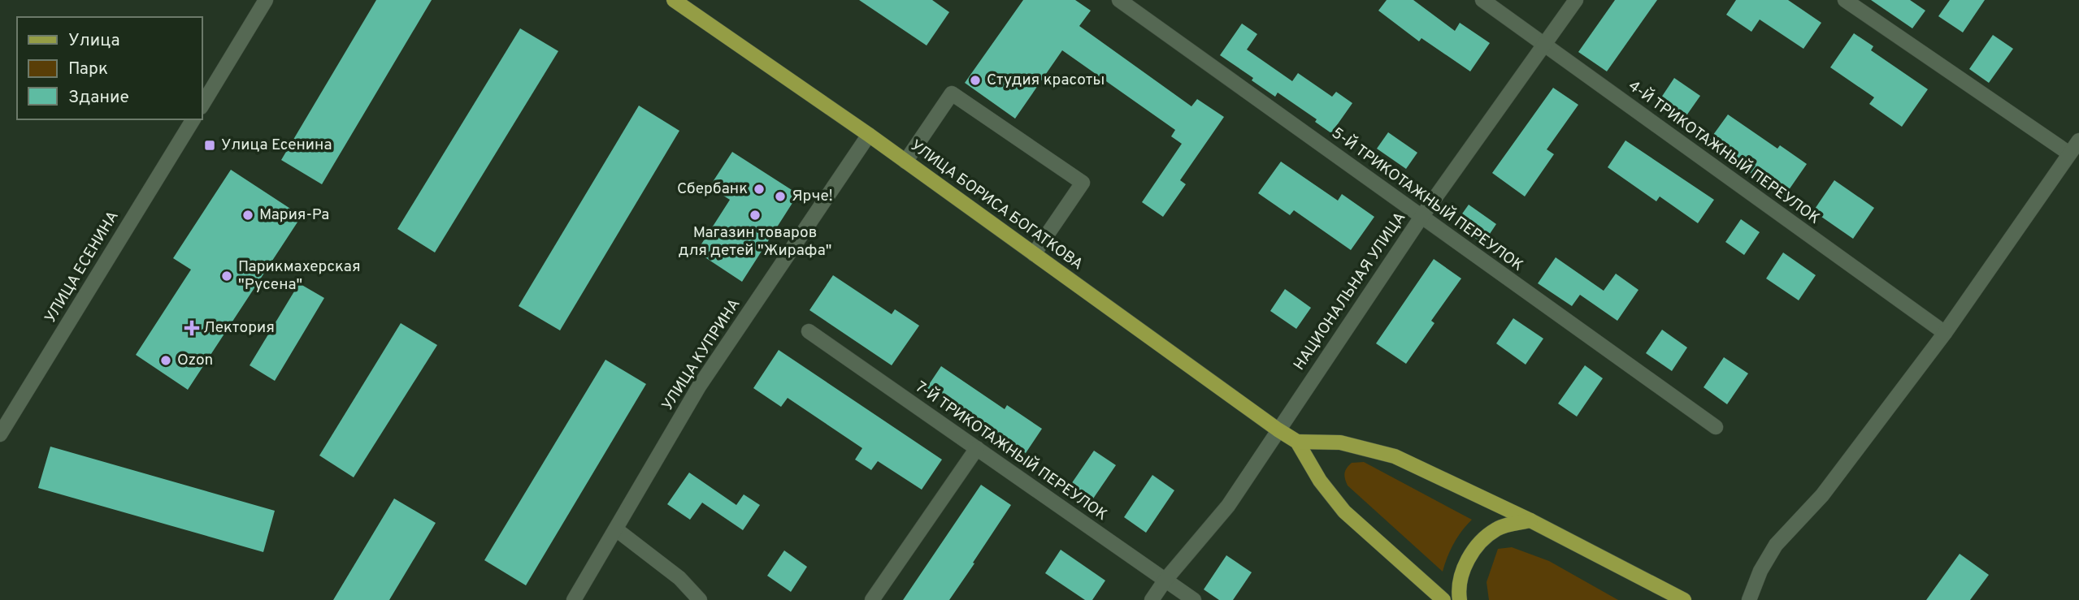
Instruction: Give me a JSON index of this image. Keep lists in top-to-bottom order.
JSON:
{
  "streets": {
    "main road": ["УЛИЦА БОРИСА БОГАТКОВА"],
    "street": [
      "4-Й ТРИКОТАЖНЫЙ ПЕРЕУЛОК",
      "5-Й ТРИКОТАЖНЫЙ ПЕРЕУЛОК",
      "УЛИЦА ЕСЕНИНА",
      "НАЦИОНАЛЬНАЯ УЛИЦА",
      "УЛИЦА КУПРИНА",
      "7-Й ТРИКОТАЖНЫЙ ПЕРЕУЛОК"
    ]
  },
  "crossings": [
    ["4-Й ТРИКОТАЖНЫЙ ПЕРЕУЛОК", "НАЦИОНАЛЬНАЯ УЛИЦА"],
    ["5-Й ТРИКОТАЖНЫЙ ПЕРЕУЛОК", "НАЦИОНАЛЬНАЯ УЛИЦА"],
    ["УЛИЦА БОРИСА БОГАТКОВА", "НАЦИОНАЛЬНАЯ УЛИЦА"],
    ["УЛИЦА БОРИСА БОГАТКОВА", "УЛИЦА КУПРИНА"],
    ["НАЦИОНАЛЬНАЯ УЛИЦА", "7-Й ТРИКОТАЖНЫЙ ПЕРЕУЛОК"]
  ],
  "places": {
    "other": [
      "Студия красоты",
      "Сбербанк",
      "Ярче!",
      "Мария-Ра",
      "Магазин товаров для детей \"Жирафа\"",
      "Парикмахерская \"Русена\"",
      "Ozon"
    ],
    "transit": ["Улица Есенина"],
    "health": ["Лектория"]
  },
  "legend": ["Улица", "Парк", "Здание"]
}
